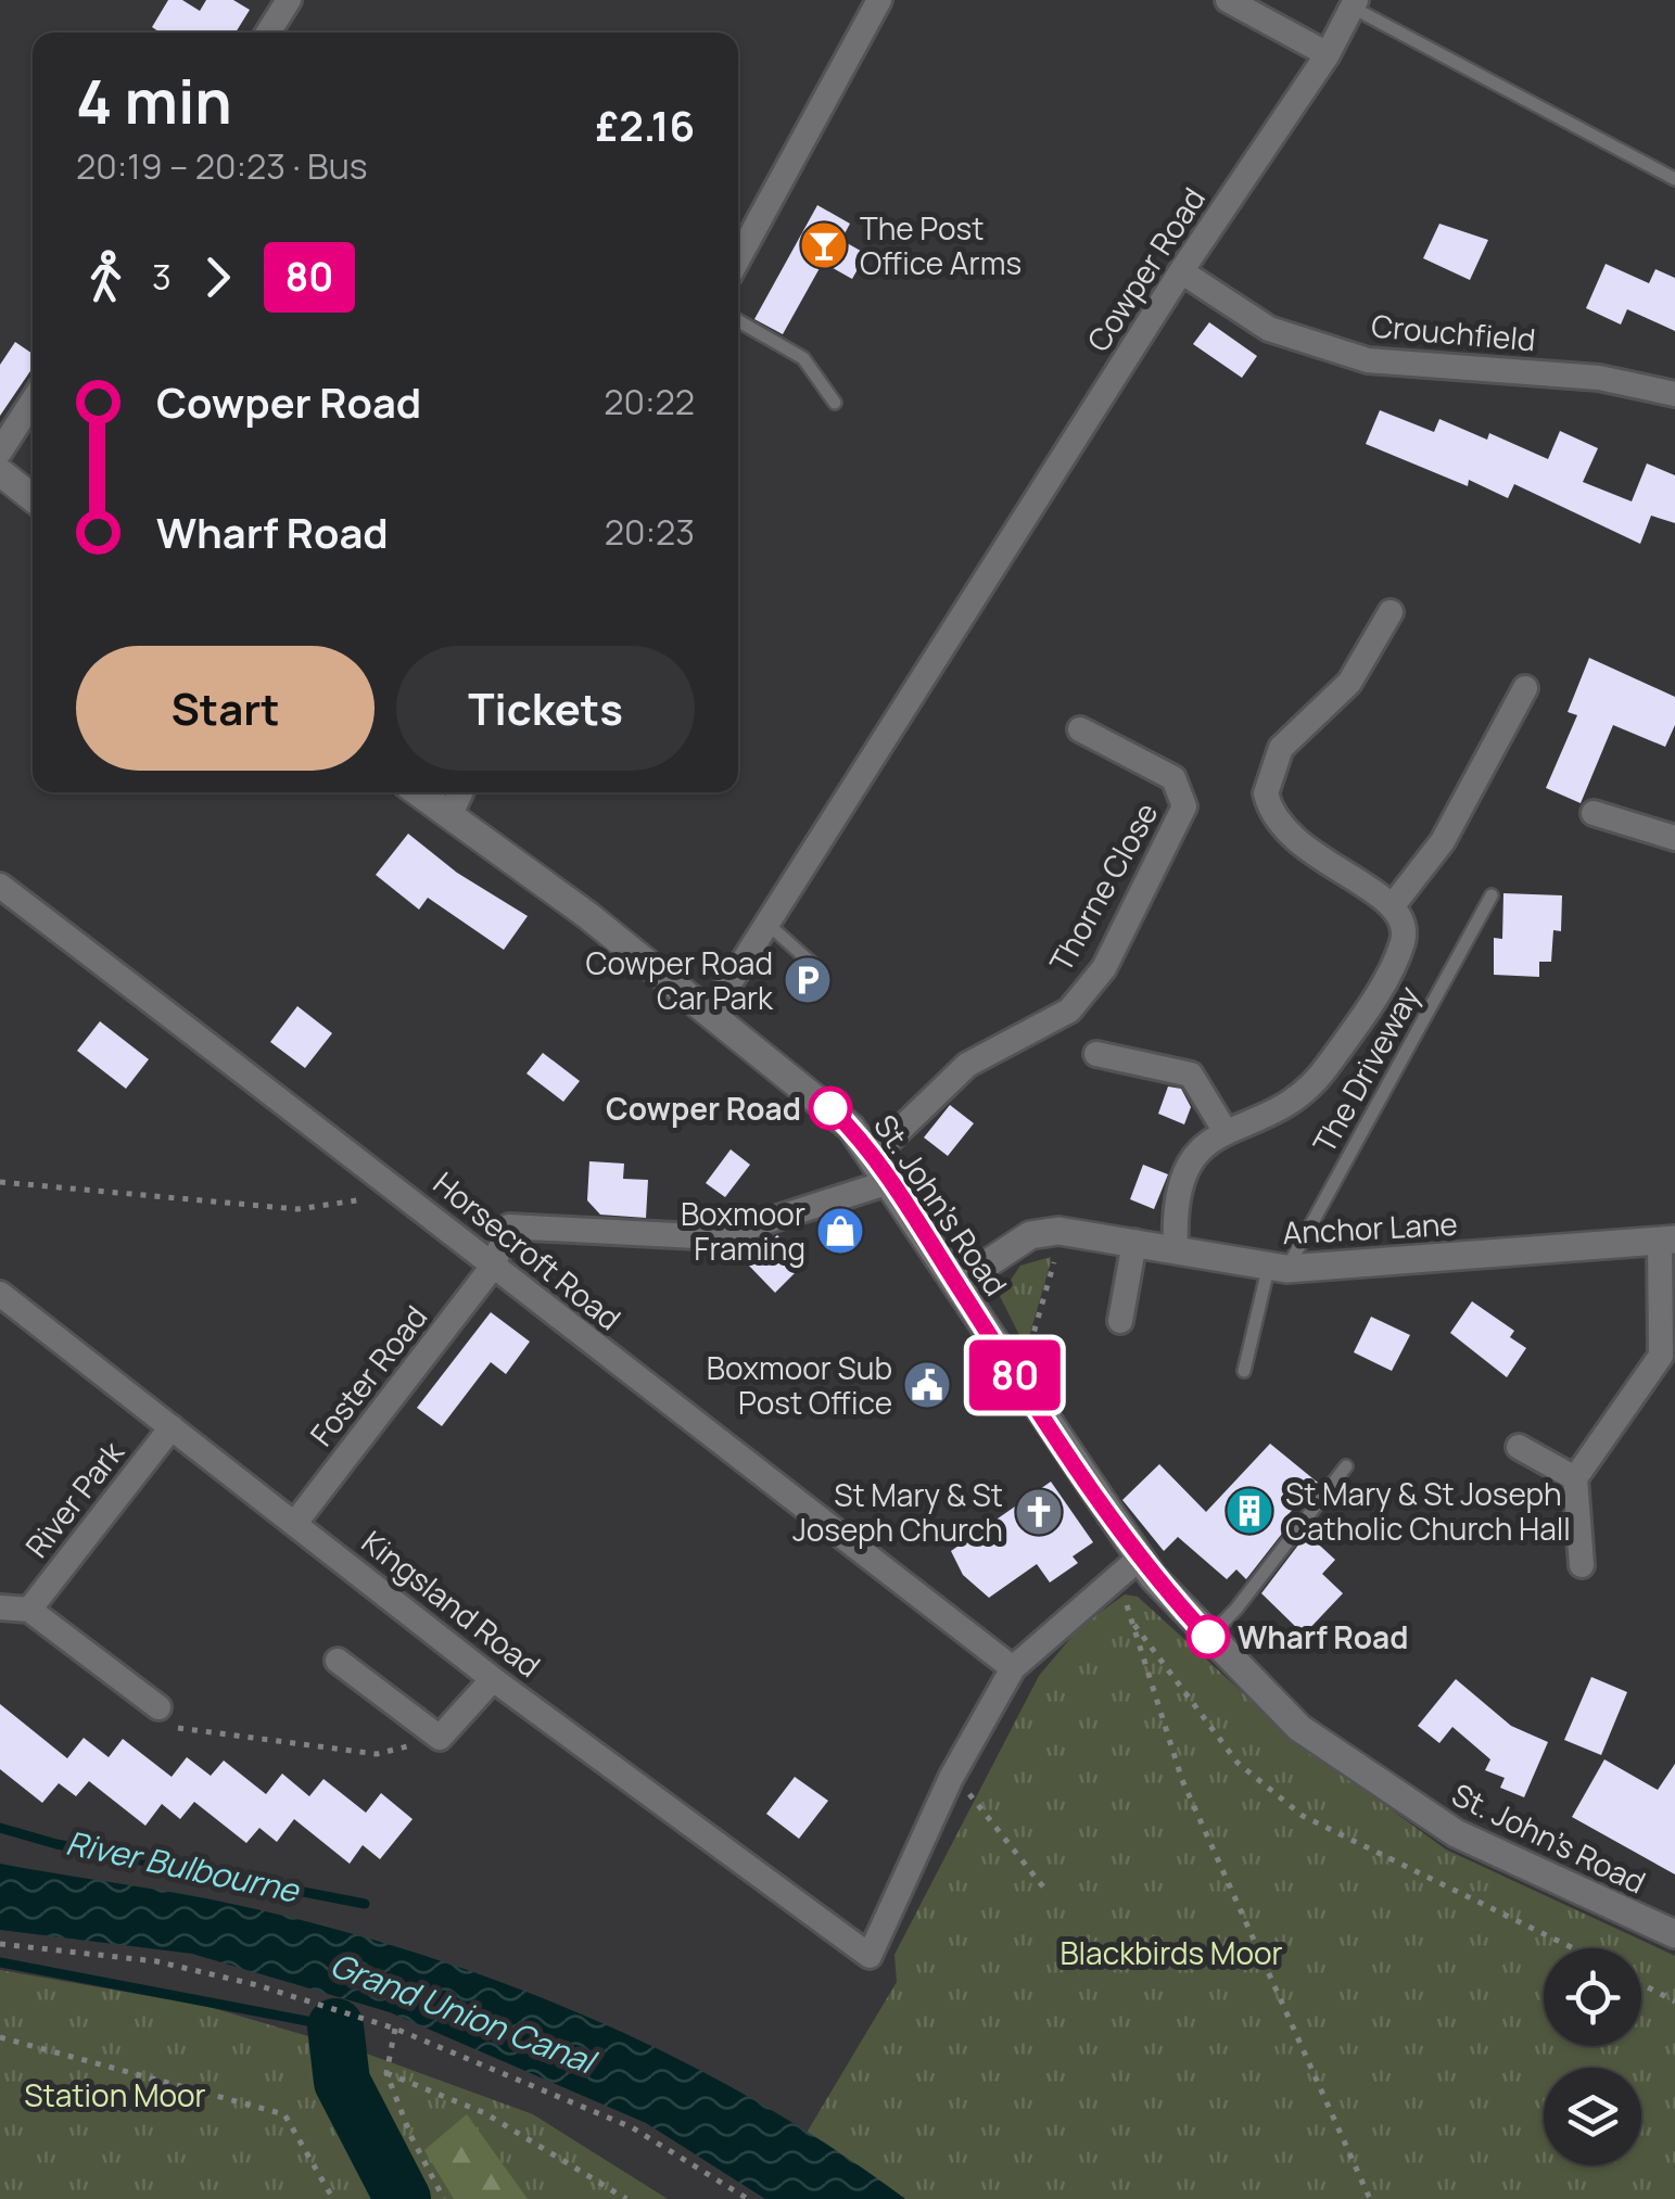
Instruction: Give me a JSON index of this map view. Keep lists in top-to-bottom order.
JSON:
{
  "streets": {
    "street": [
      "Cowper Road",
      "Crouchfield",
      "Thorne Close",
      "St. John's Road",
      "Anchor Lane",
      "Horsecroft Road",
      "Foster Road",
      "River Park",
      "Kingsland Road"
    ],
    "lane": ["The Driveway"]
  },
  "crossings": [
    ["Cowper Road", "Crouchfield"],
    ["Cowper Road", "St. John's Road"],
    ["Thorne Close", "St. John's Road"],
    ["The Driveway", "Anchor Lane"],
    ["St. John's Road", "Anchor Lane"],
    ["St. John's Road", "Foster Road"],
    ["Horsecroft Road", "Foster Road"],
    ["Foster Road", "Kingsland Road"],
    ["River Park", "Kingsland Road"]
  ],
  "water": ["River Bulbourne", "Grand Union Canal"],
  "parks": ["Blackbirds Moor", "Station Moor"],
  "places": {
    "bar": ["The Post Office Arms"],
    "parking": ["Cowper Road Car Park"],
    "other": ["Cowper Road", "Wharf Road"],
    "shop": ["Boxmoor Framing"],
    "public building": ["Boxmoor Sub Post Office"],
    "building": ["St Mary & St Joseph Catholic Church Hall"],
    "church": ["St Mary & St Joseph Church"]
  },
  "lines": ["bus line 80"],
  "page": {
    "on_map": "80",
    "heading": ["4 min", "20:19 – 20:23 · Bus", "£2.16"],
    "legs": ["3", "80"],
    "list": [
      {
        "name": "Cowper Road",
        "value": "20:22"
      },
      {
        "name": "Wharf Road",
        "value": "20:23"
      }
    ],
    "buttons": ["Start", "Tickets"]
  }
}
